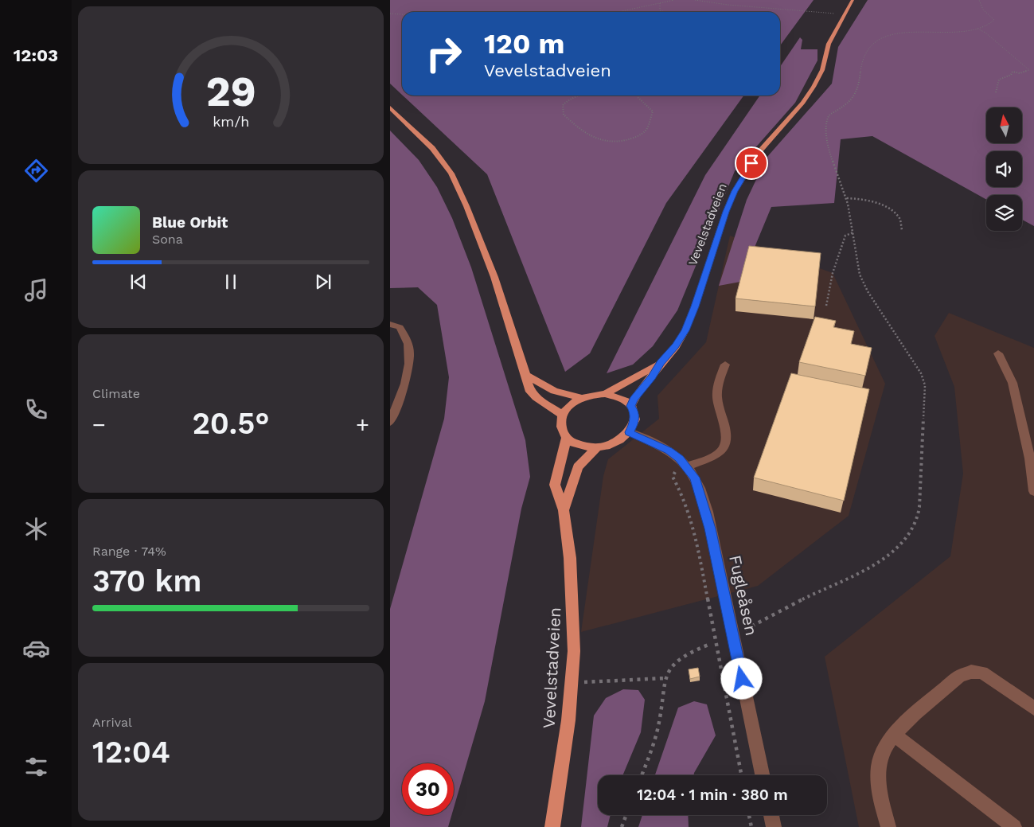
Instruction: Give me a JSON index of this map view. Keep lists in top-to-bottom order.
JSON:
{
  "streets": {
    "main road": ["Vevelstadveien"],
    "street": ["Fugleåsen"]
  },
  "crossings": [
    ["Vevelstadveien", "Fugleåsen"]
  ],
  "north": "top",
  "page": {
    "tabs": "12:03",
    "turn": ["120 m", "Vevelstadveien"],
    "song": ["Blue Orbit", "Sona"],
    "tile": [
      "Climate",
      ["Range · 74%", "370 km"],
      ["Arrival", "12:04"]
    ],
    "heat": ["−", "20.5°", "+"],
    "limit": "30",
    "trip": "12:04 · 1 min · 380 m",
    "gauge": ["29", "km/h"]
  }
}
